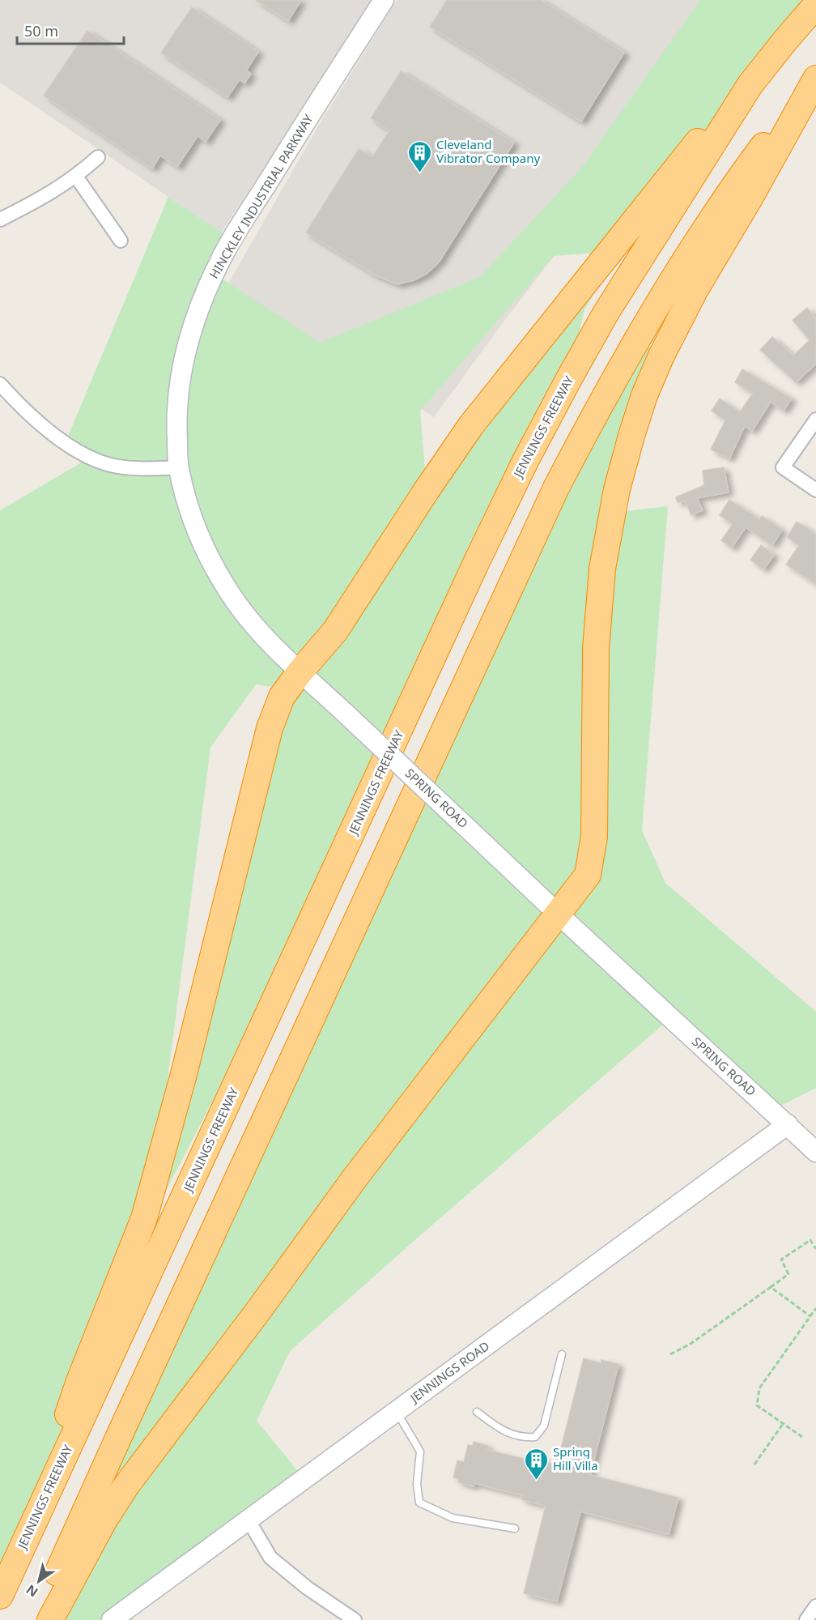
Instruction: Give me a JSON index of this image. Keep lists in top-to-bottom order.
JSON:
{
  "streets": {
    "highway": ["JENNINGS FREEWAY"],
    "street": ["HINCKLEY INDUSTRIAL PARKWAY", "SPRING ROAD", "JENNINGS ROAD"]
  },
  "crossings": [
    ["HINCKLEY INDUSTRIAL PARKWAY", "SPRING ROAD"],
    ["SPRING ROAD", "JENNINGS ROAD"]
  ],
  "places": {
    "building": ["Cleveland Vibrator Company", "Spring Hill Villa"]
  },
  "scale_bar": "50 m",
  "north": "bottom left"
}
